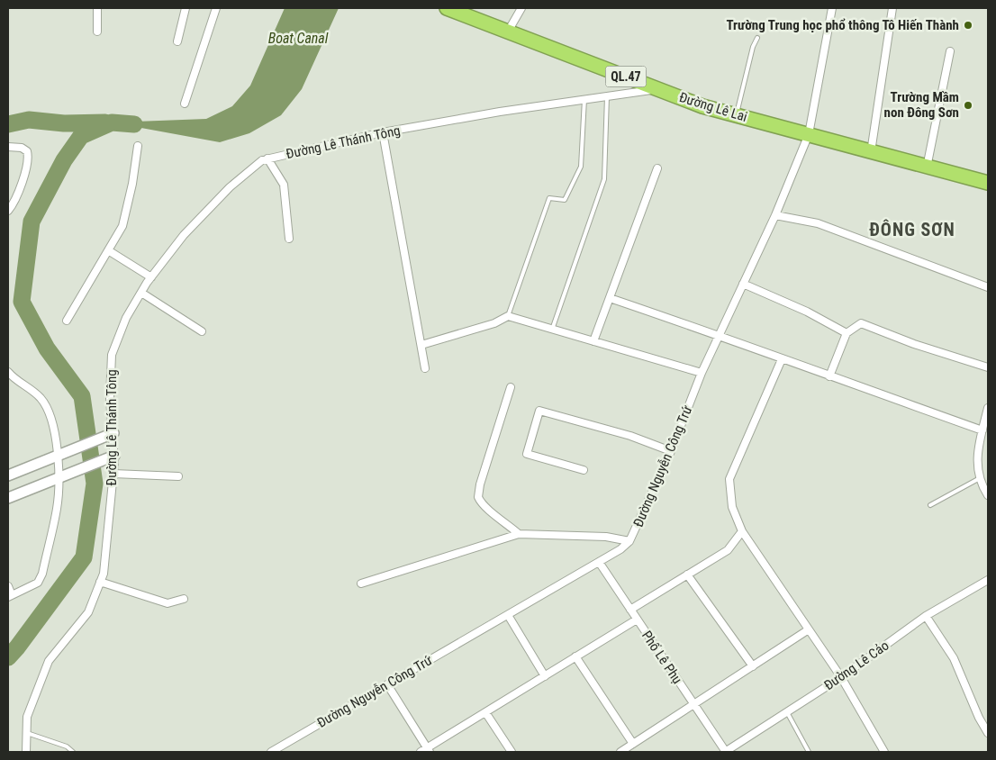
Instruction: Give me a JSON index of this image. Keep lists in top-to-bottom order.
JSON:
{
  "streets": {
    "highway": ["QL.47", "Đường Lê Lai"],
    "street": [
      "Đường Lê Thánh Tông",
      "Đường Nguyễn Công Trứ",
      "Phố Lê Phụ",
      "Đường Lê Cảo"
    ]
  },
  "crossings": [
    ["Đường Lê Lai", "Đường Lê Thánh Tông"],
    ["Đường Lê Lai", "Đường Nguyễn Công Trứ"],
    ["Đường Nguyễn Công Trứ", "Phố Lê Phụ"],
    ["Phố Lê Phụ", "Đường Lê Cảo"]
  ],
  "districts": ["ĐÔNG SƠN"],
  "water": ["Boat Canal"],
  "places": ["Trường Trung học phổ thông Tô Hiến Thành", "Trường Mầm non Đông Sơn"]
}
